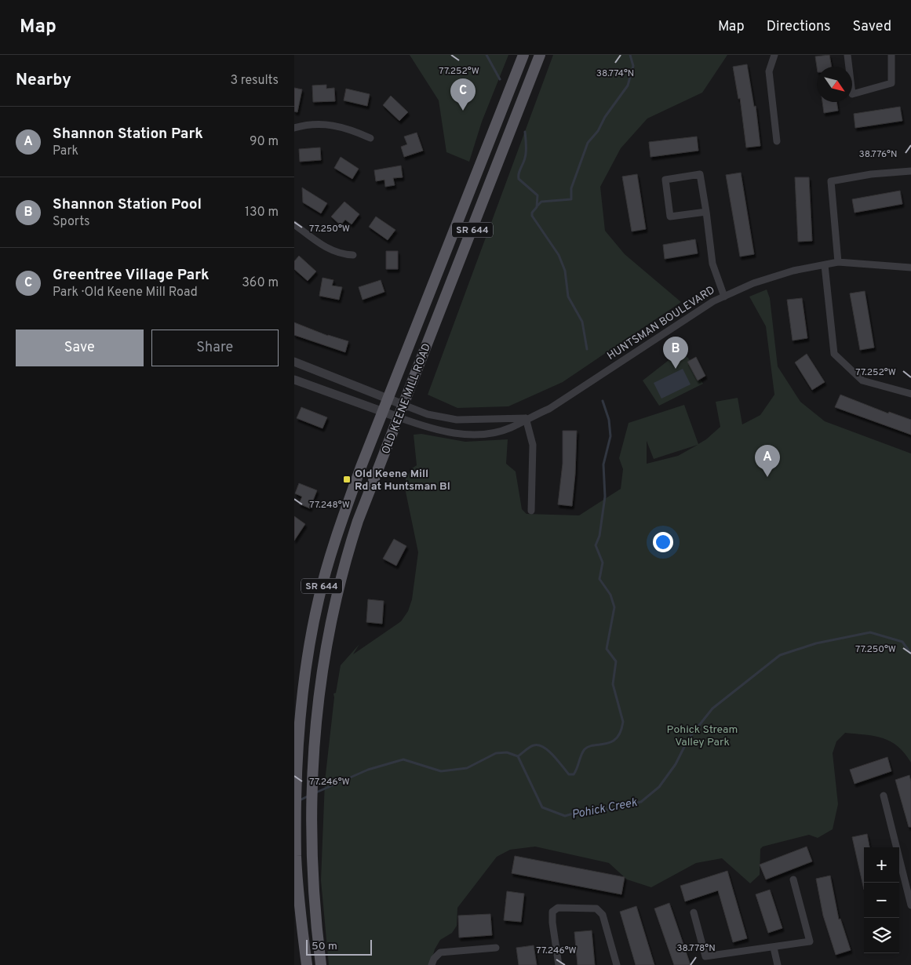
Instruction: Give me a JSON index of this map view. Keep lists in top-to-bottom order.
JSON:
{
  "streets": {
    "main road": ["SR 644", "OLD KEENE MILL ROAD"],
    "street": ["HUNTSMAN BOULEVARD"]
  },
  "crossings": [
    ["HUNTSMAN BOULEVARD", "OLD KEENE MILL ROAD"]
  ],
  "water": ["Pohick Creek"],
  "parks": ["Pohick Stream Valley Park"],
  "places": {
    "transit": ["Old Keene Mill Rd at Huntsman Bl"]
  },
  "scale_bar": "50 m",
  "north": "bottom right",
  "page": {
    "header": "Map",
    "nav": ["Map", "Directions", "Saved"],
    "heading": ["Nearby", "3 results"],
    "pins": ["C", "B", "A"],
    "list": [
      {
        "mark": "A",
        "name": "Shannon Station Park",
        "note": "Park",
        "value": "90 m"
      },
      {
        "mark": "B",
        "name": "Shannon Station Pool",
        "note": "Sports",
        "value": "130 m"
      },
      {
        "mark": "C",
        "name": "Greentree Village Park",
        "note": "Park · Old Keene Mill Road",
        "value": "360 m"
      }
    ],
    "buttons": ["Save", "Share"],
    "map_buttons": ["+", "−"],
    "scale": "50 m"
  },
  "coordinates": [
    "77.252°W",
    "38.774°N",
    "38.776°N",
    "77.250°W",
    "77.248°W",
    "77.246°W",
    "38.778°N"
  ]
}
